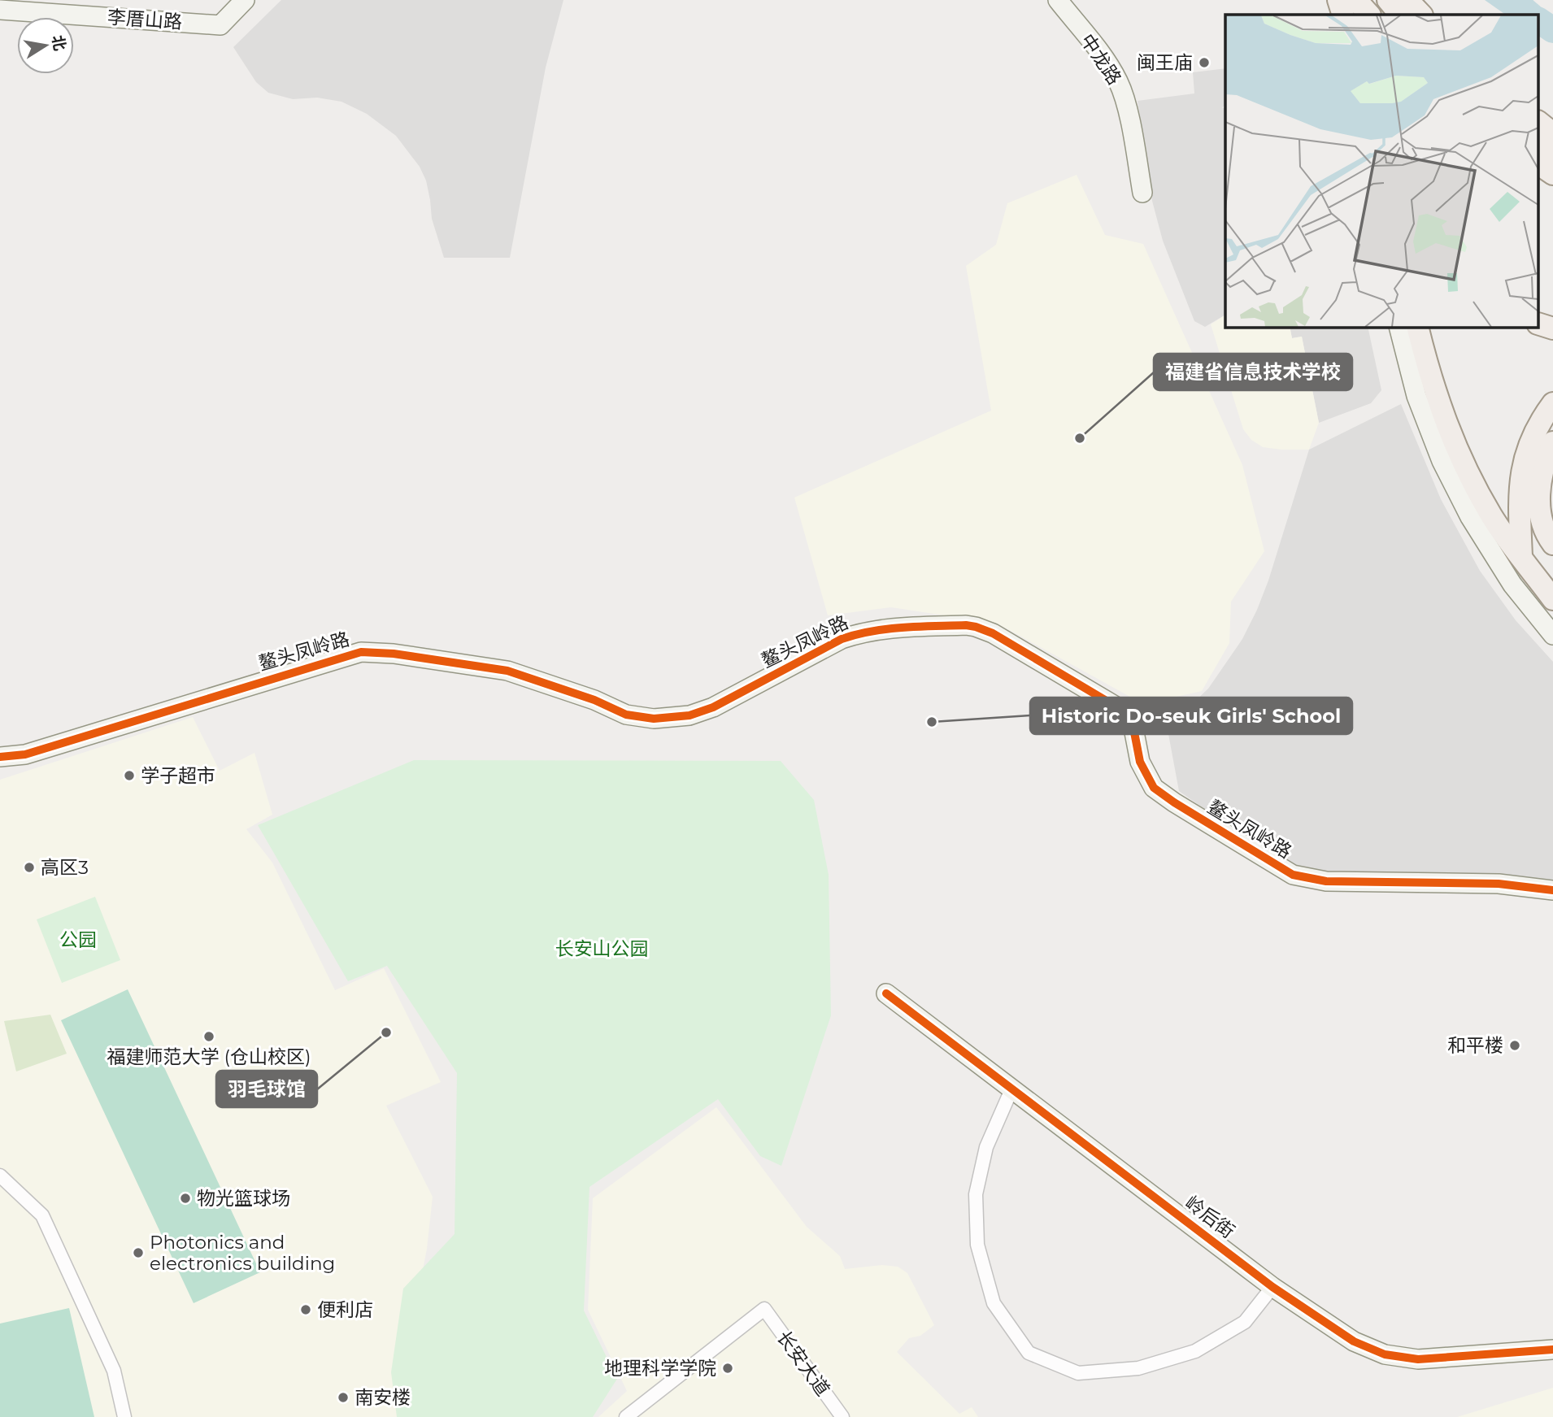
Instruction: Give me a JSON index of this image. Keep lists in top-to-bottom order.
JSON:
{
  "streets": {
    "street": [
      "李厝山路",
      "中龙路",
      "鳌头凤岭路",
      "岭后街",
      "长安大道"
    ]
  },
  "parks": ["公园", "长安山公园"],
  "places": [
    "闽王庙",
    "福建省信息技术学校",
    "Historic Do-seuk Girls' School",
    "学子超市",
    "高区3",
    "羽毛球馆",
    "福建师范大学 (仓山校区)",
    "和平楼",
    "物光篮球场",
    "Photonics and electronics building",
    "便利店",
    "地理科学学院",
    "南安楼"
  ],
  "north": "right"
}
